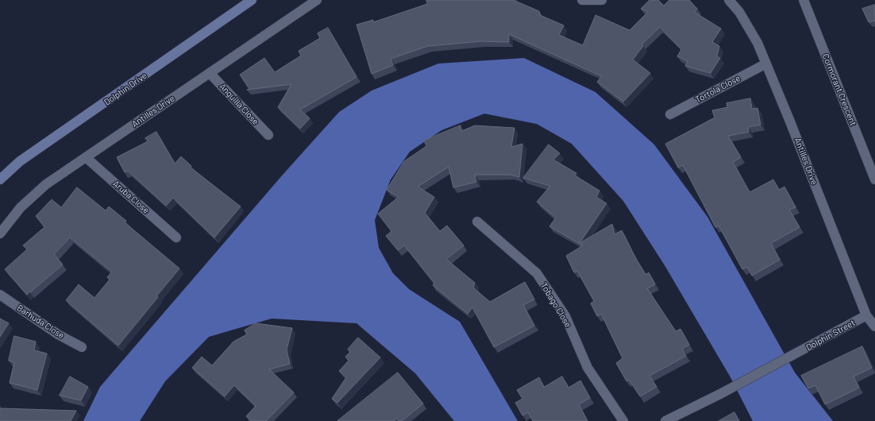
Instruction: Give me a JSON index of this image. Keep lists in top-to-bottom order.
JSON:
{
  "streets": {
    "street": [
      "Dolphin Drive",
      "Tortola Close",
      "Cormorant Crescent",
      "Anguilla Close",
      "Antilles Drive",
      "Aruba Close",
      "Tobago Close",
      "Barhuda Close",
      "Dolphin Street"
    ]
  },
  "crossings": [
    ["Tortola Close", "Antilles Drive"],
    ["Anguilla Close", "Antilles Drive"],
    ["Antilles Drive", "Aruba Close"],
    ["Antilles Drive", "Dolphin Street"]
  ]
}
